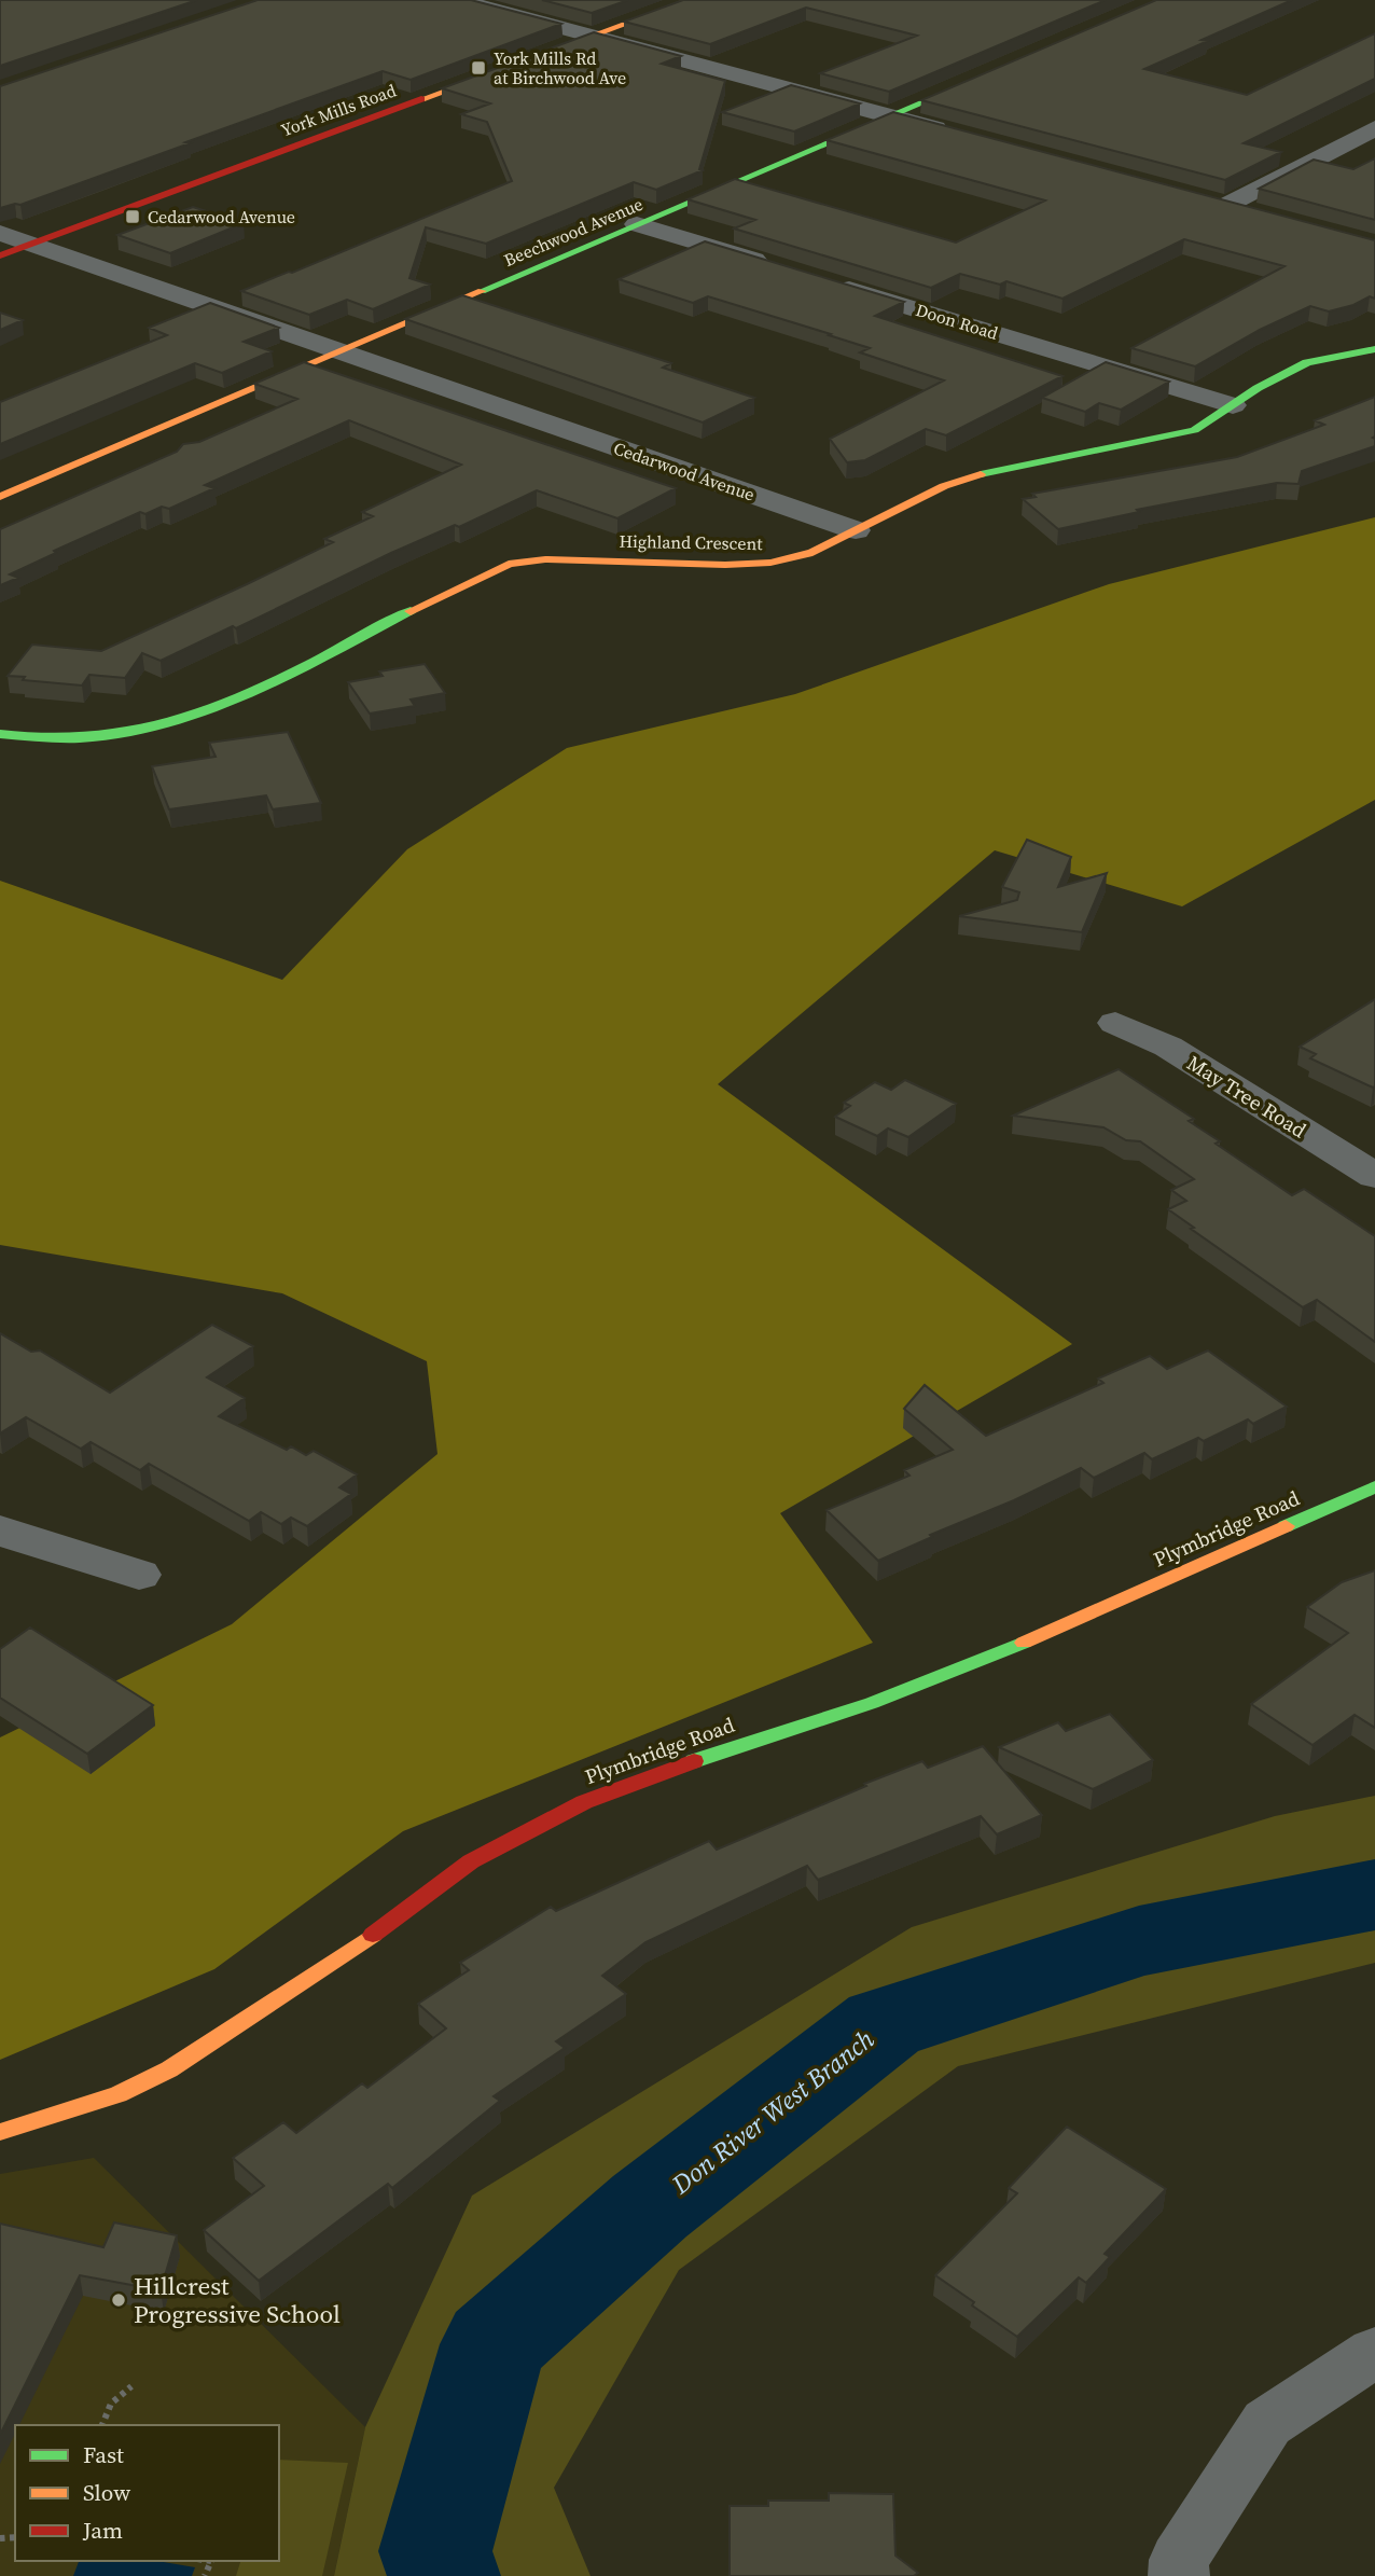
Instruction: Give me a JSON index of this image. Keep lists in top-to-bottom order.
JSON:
{
  "streets": {
    "street": [
      "York Mills Road",
      "Beechwood Avenue",
      "Doon Road",
      "Cedarwood Avenue",
      "Highland Crescent",
      "May Tree Road",
      "Plymbridge Road"
    ]
  },
  "crossings": [
    ["York Mills Road", "Cedarwood Avenue"],
    ["Beechwood Avenue", "Cedarwood Avenue"],
    ["Doon Road", "Highland Crescent"],
    ["Cedarwood Avenue", "Highland Crescent"]
  ],
  "water": ["Don River West Branch"],
  "places": {
    "transit": ["York Mills Rd at Birchwood Ave", "Cedarwood Avenue"],
    "other": ["Hillcrest Progressive School"]
  },
  "legend": ["Fast", "Slow", "Jam"]
}
